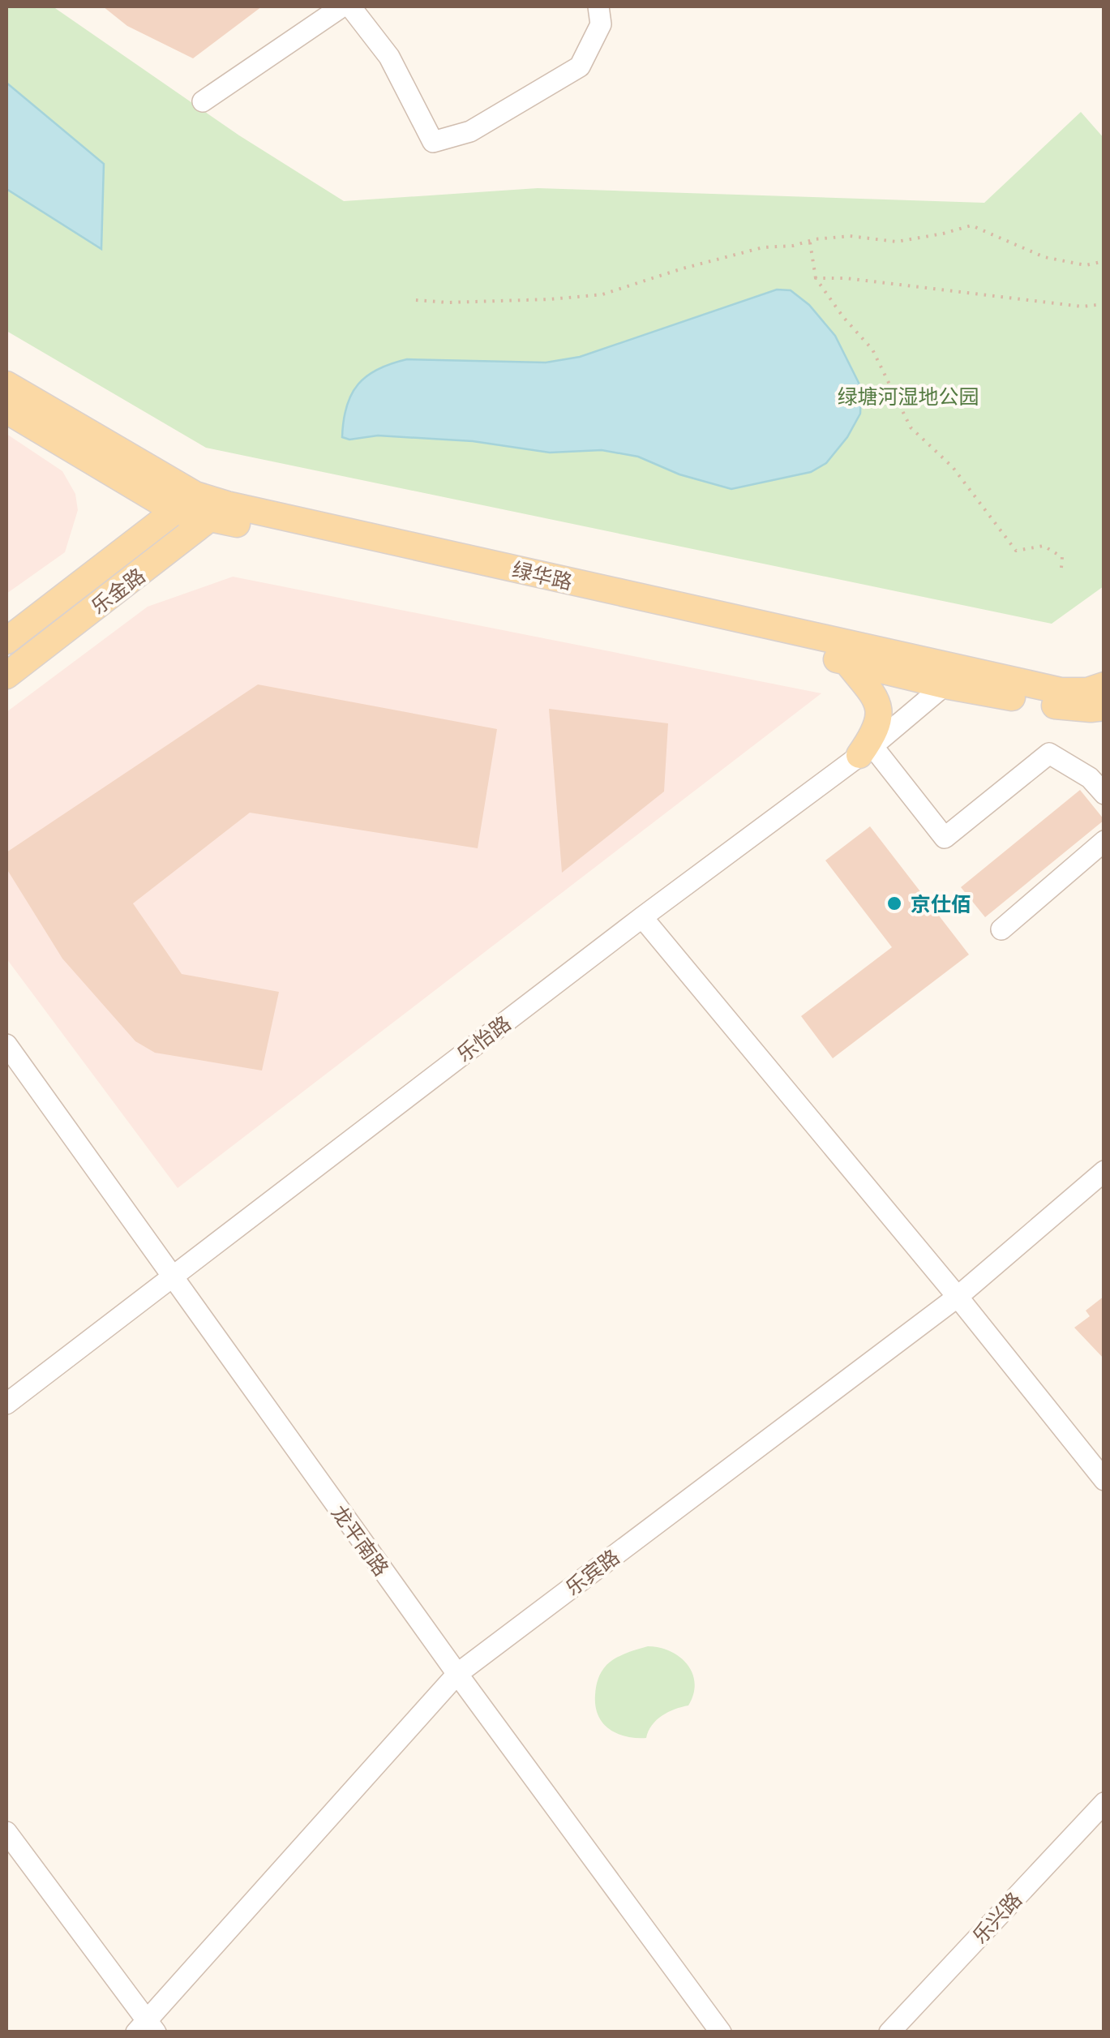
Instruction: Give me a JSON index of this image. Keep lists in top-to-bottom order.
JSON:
{
  "streets": {
    "main road": ["绿华路", "乐金路"],
    "street": [
      "乐怡路",
      "龙平南路",
      "乐宾路",
      "乐兴路"
    ]
  },
  "crossings": [
    ["绿华路", "乐金路"],
    ["绿华路", "乐怡路"],
    ["乐怡路", "龙平南路"],
    ["龙平南路", "乐宾路"]
  ],
  "parks": ["绿塘河湿地公园"],
  "places": ["京仕佰"]
}
